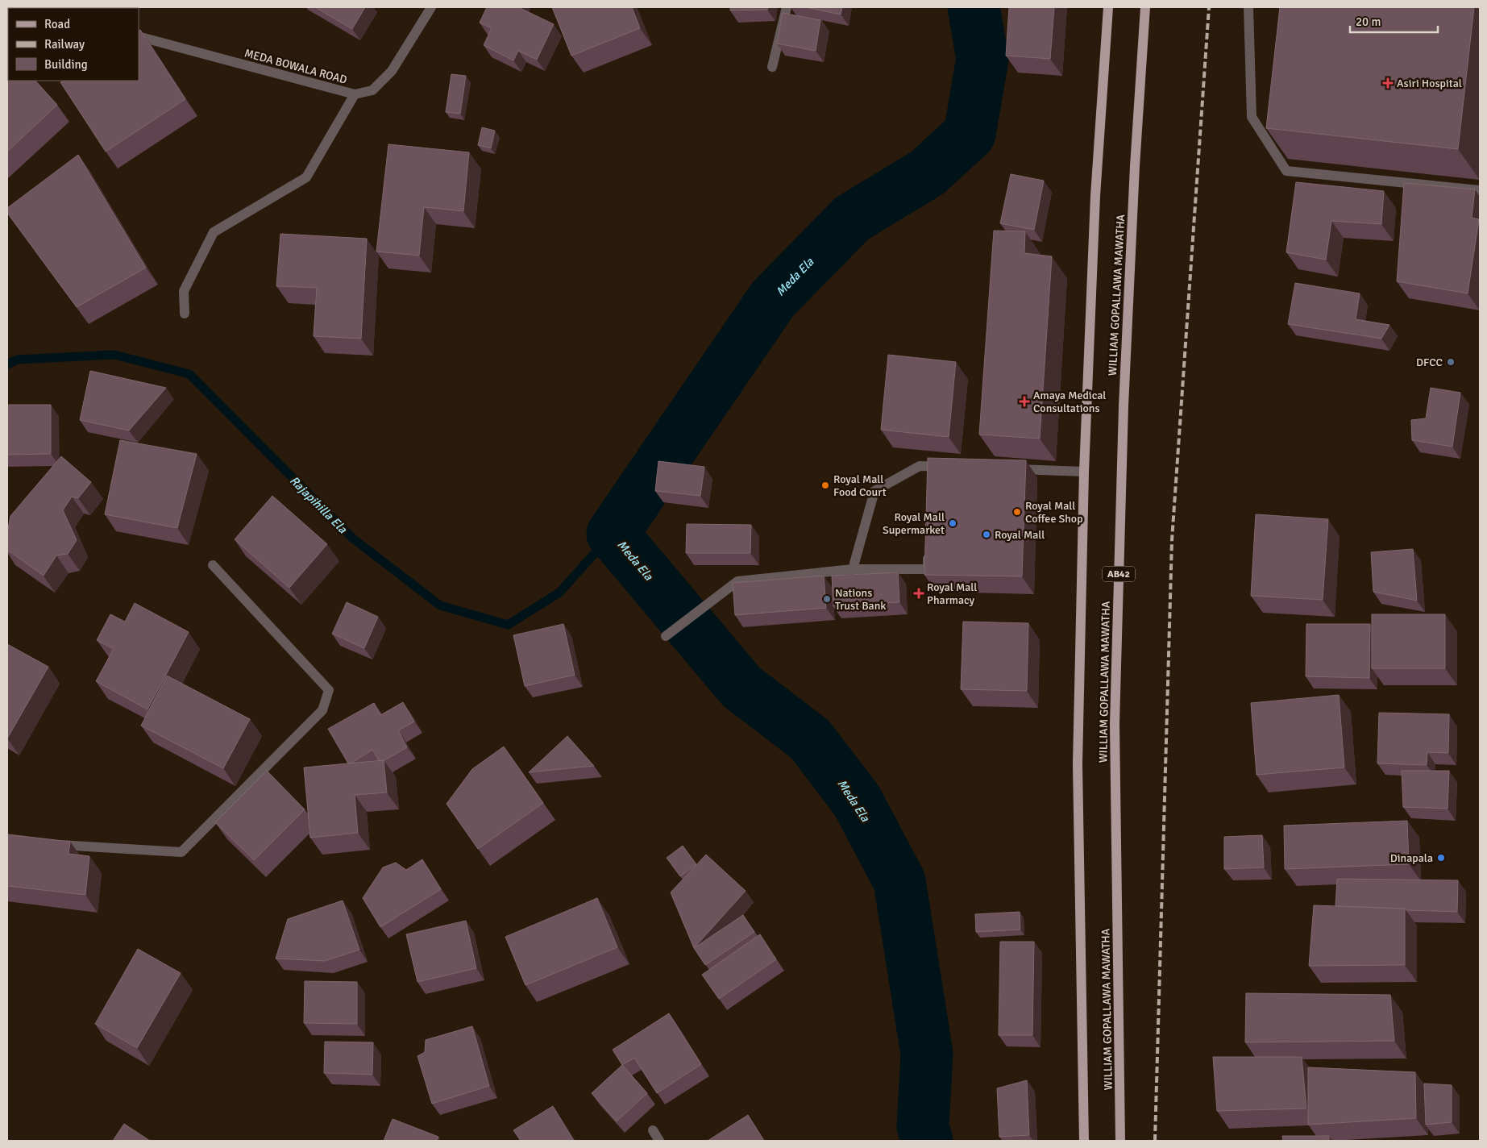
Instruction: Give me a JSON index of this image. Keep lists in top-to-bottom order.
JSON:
{
  "streets": {
    "main road": ["WILLIAM GOPALLAWA MAWATHA", "AB42"],
    "street": ["MEDA BOWALA ROAD"]
  },
  "water": ["Meda Ela", "Rajapihilla Ela"],
  "places": {
    "health": ["Asiri Hospital", "Amaya Medical Consultations", "Royal Mall Pharmacy"],
    "other": [
      "DFCC",
      "Royal Mall Food Court",
      "Royal Mall Coffee Shop",
      "Royal Mall Supermarket",
      "Royal Mall",
      "Nations Trust Bank",
      "Dinapala"
    ]
  },
  "legend": ["Road", "Railway", "Building"],
  "scale_bar": "20 m"
}
